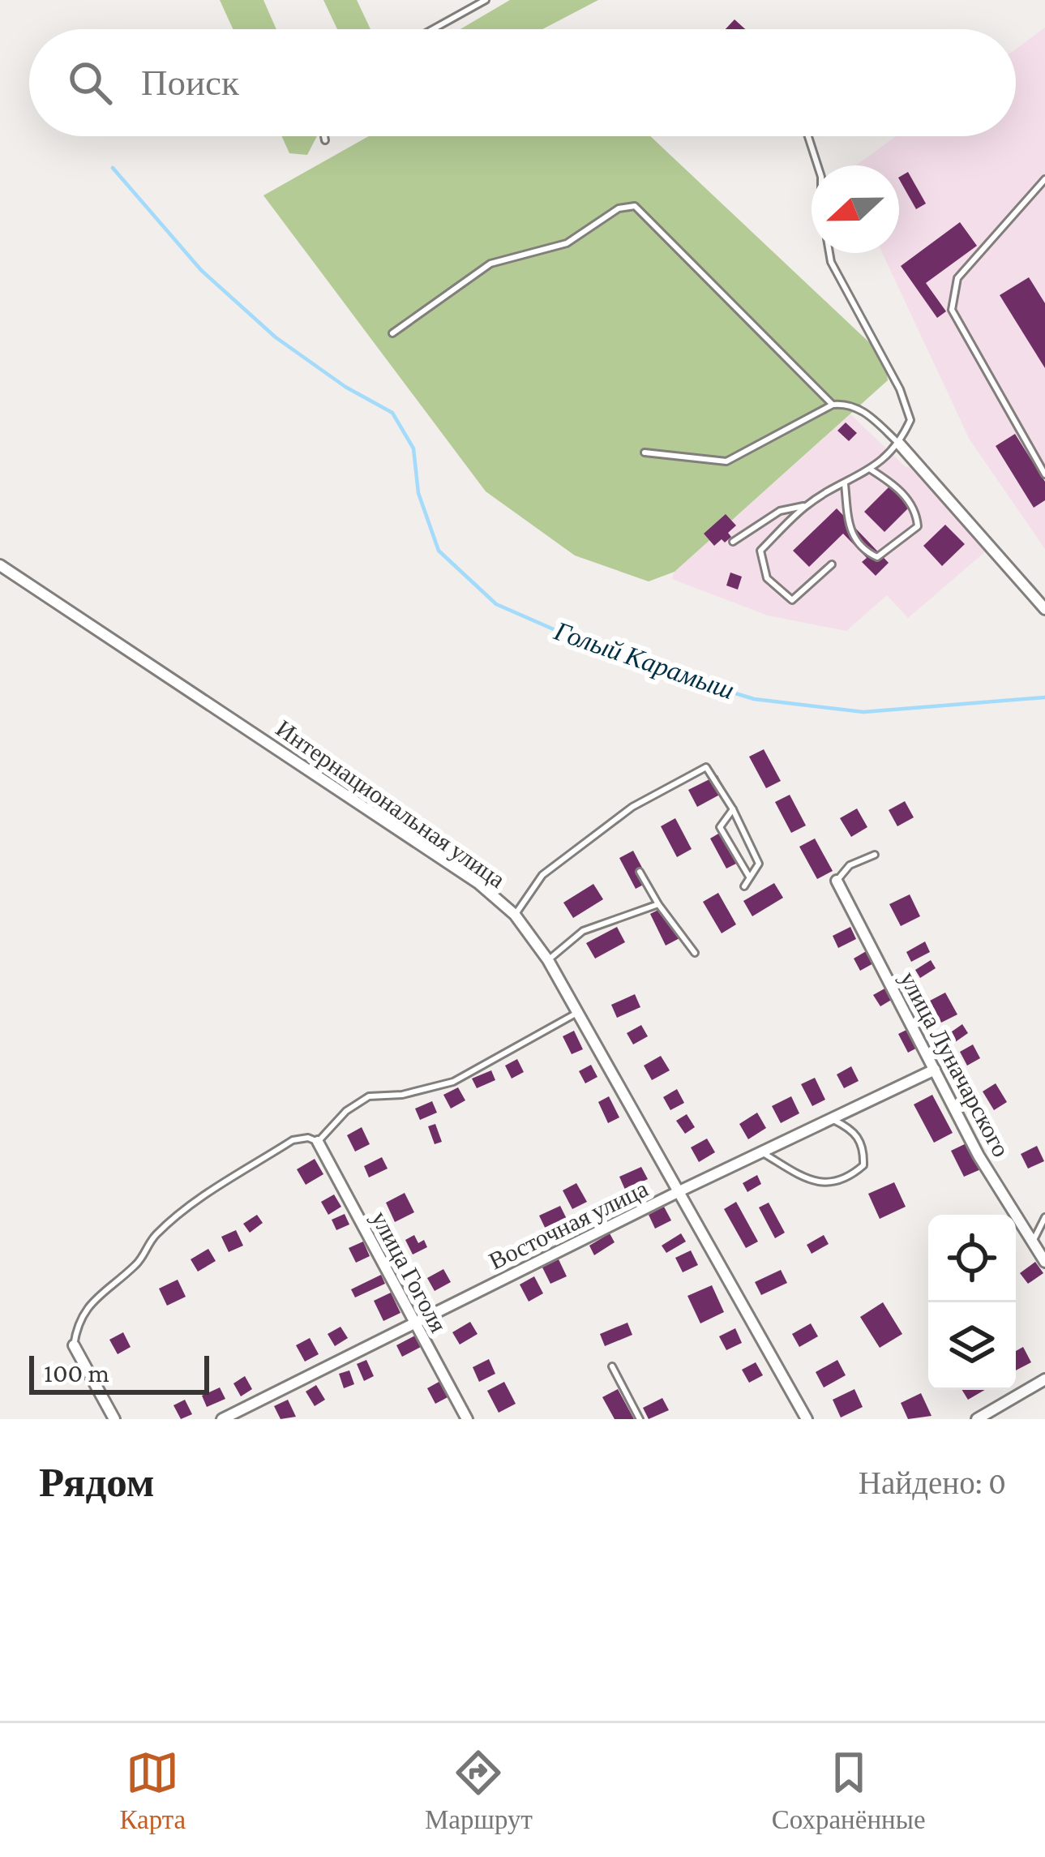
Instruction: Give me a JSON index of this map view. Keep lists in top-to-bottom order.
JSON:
{
  "streets": {
    "street": [
      "Интернациональная улица",
      "улица Луначарского",
      "Восточная улица",
      "улица Гоголя"
    ]
  },
  "crossings": [
    ["Интернациональная улица", "Восточная улица"],
    ["улица Луначарского", "Восточная улица"],
    ["Восточная улица", "улица Гоголя"]
  ],
  "water": ["Голый Карамыш"],
  "scale_bar": "100 m",
  "north": "left",
  "page": {
    "search": "Поиск",
    "scale": "100 m",
    "heading": ["Рядом", "Найдено: 0"],
    "nav": ["Карта", "Маршрут", "Сохранённые"]
  }
}
